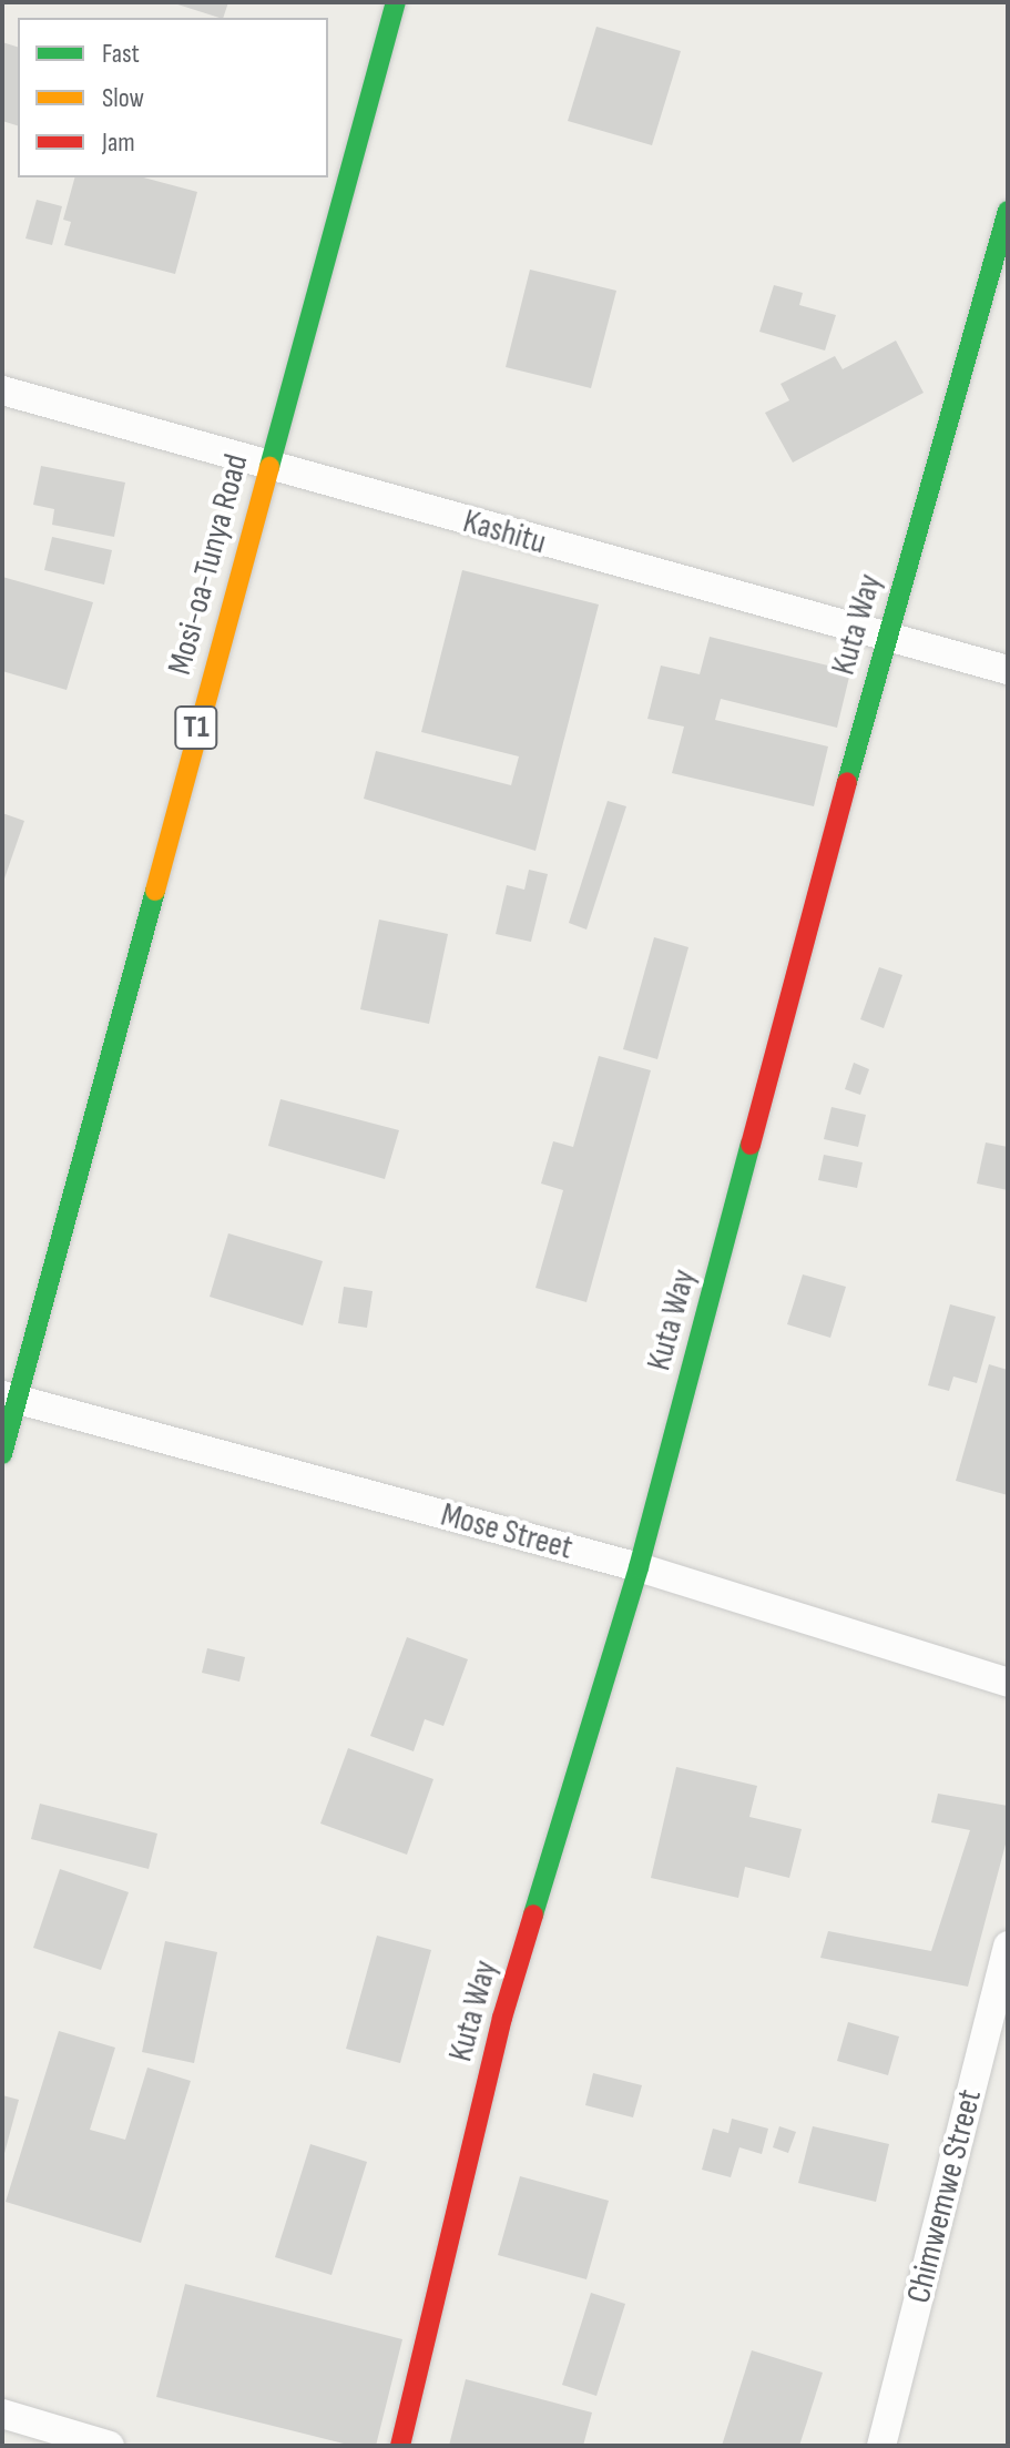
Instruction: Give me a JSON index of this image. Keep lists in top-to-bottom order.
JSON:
{
  "streets": {
    "main road": ["Mosi-oa-Tunya Road", "Kuta Way", "T1"],
    "street": ["Kashitu", "Mose Street", "Chimwemwe Street"]
  },
  "crossings": [
    ["Kashitu", "Mosi-oa-Tunya Road"],
    ["Kashitu", "Kuta Way"],
    ["Mosi-oa-Tunya Road", "Mose Street"],
    ["Kuta Way", "Mose Street"]
  ],
  "legend": ["Fast", "Slow", "Jam"]
}
